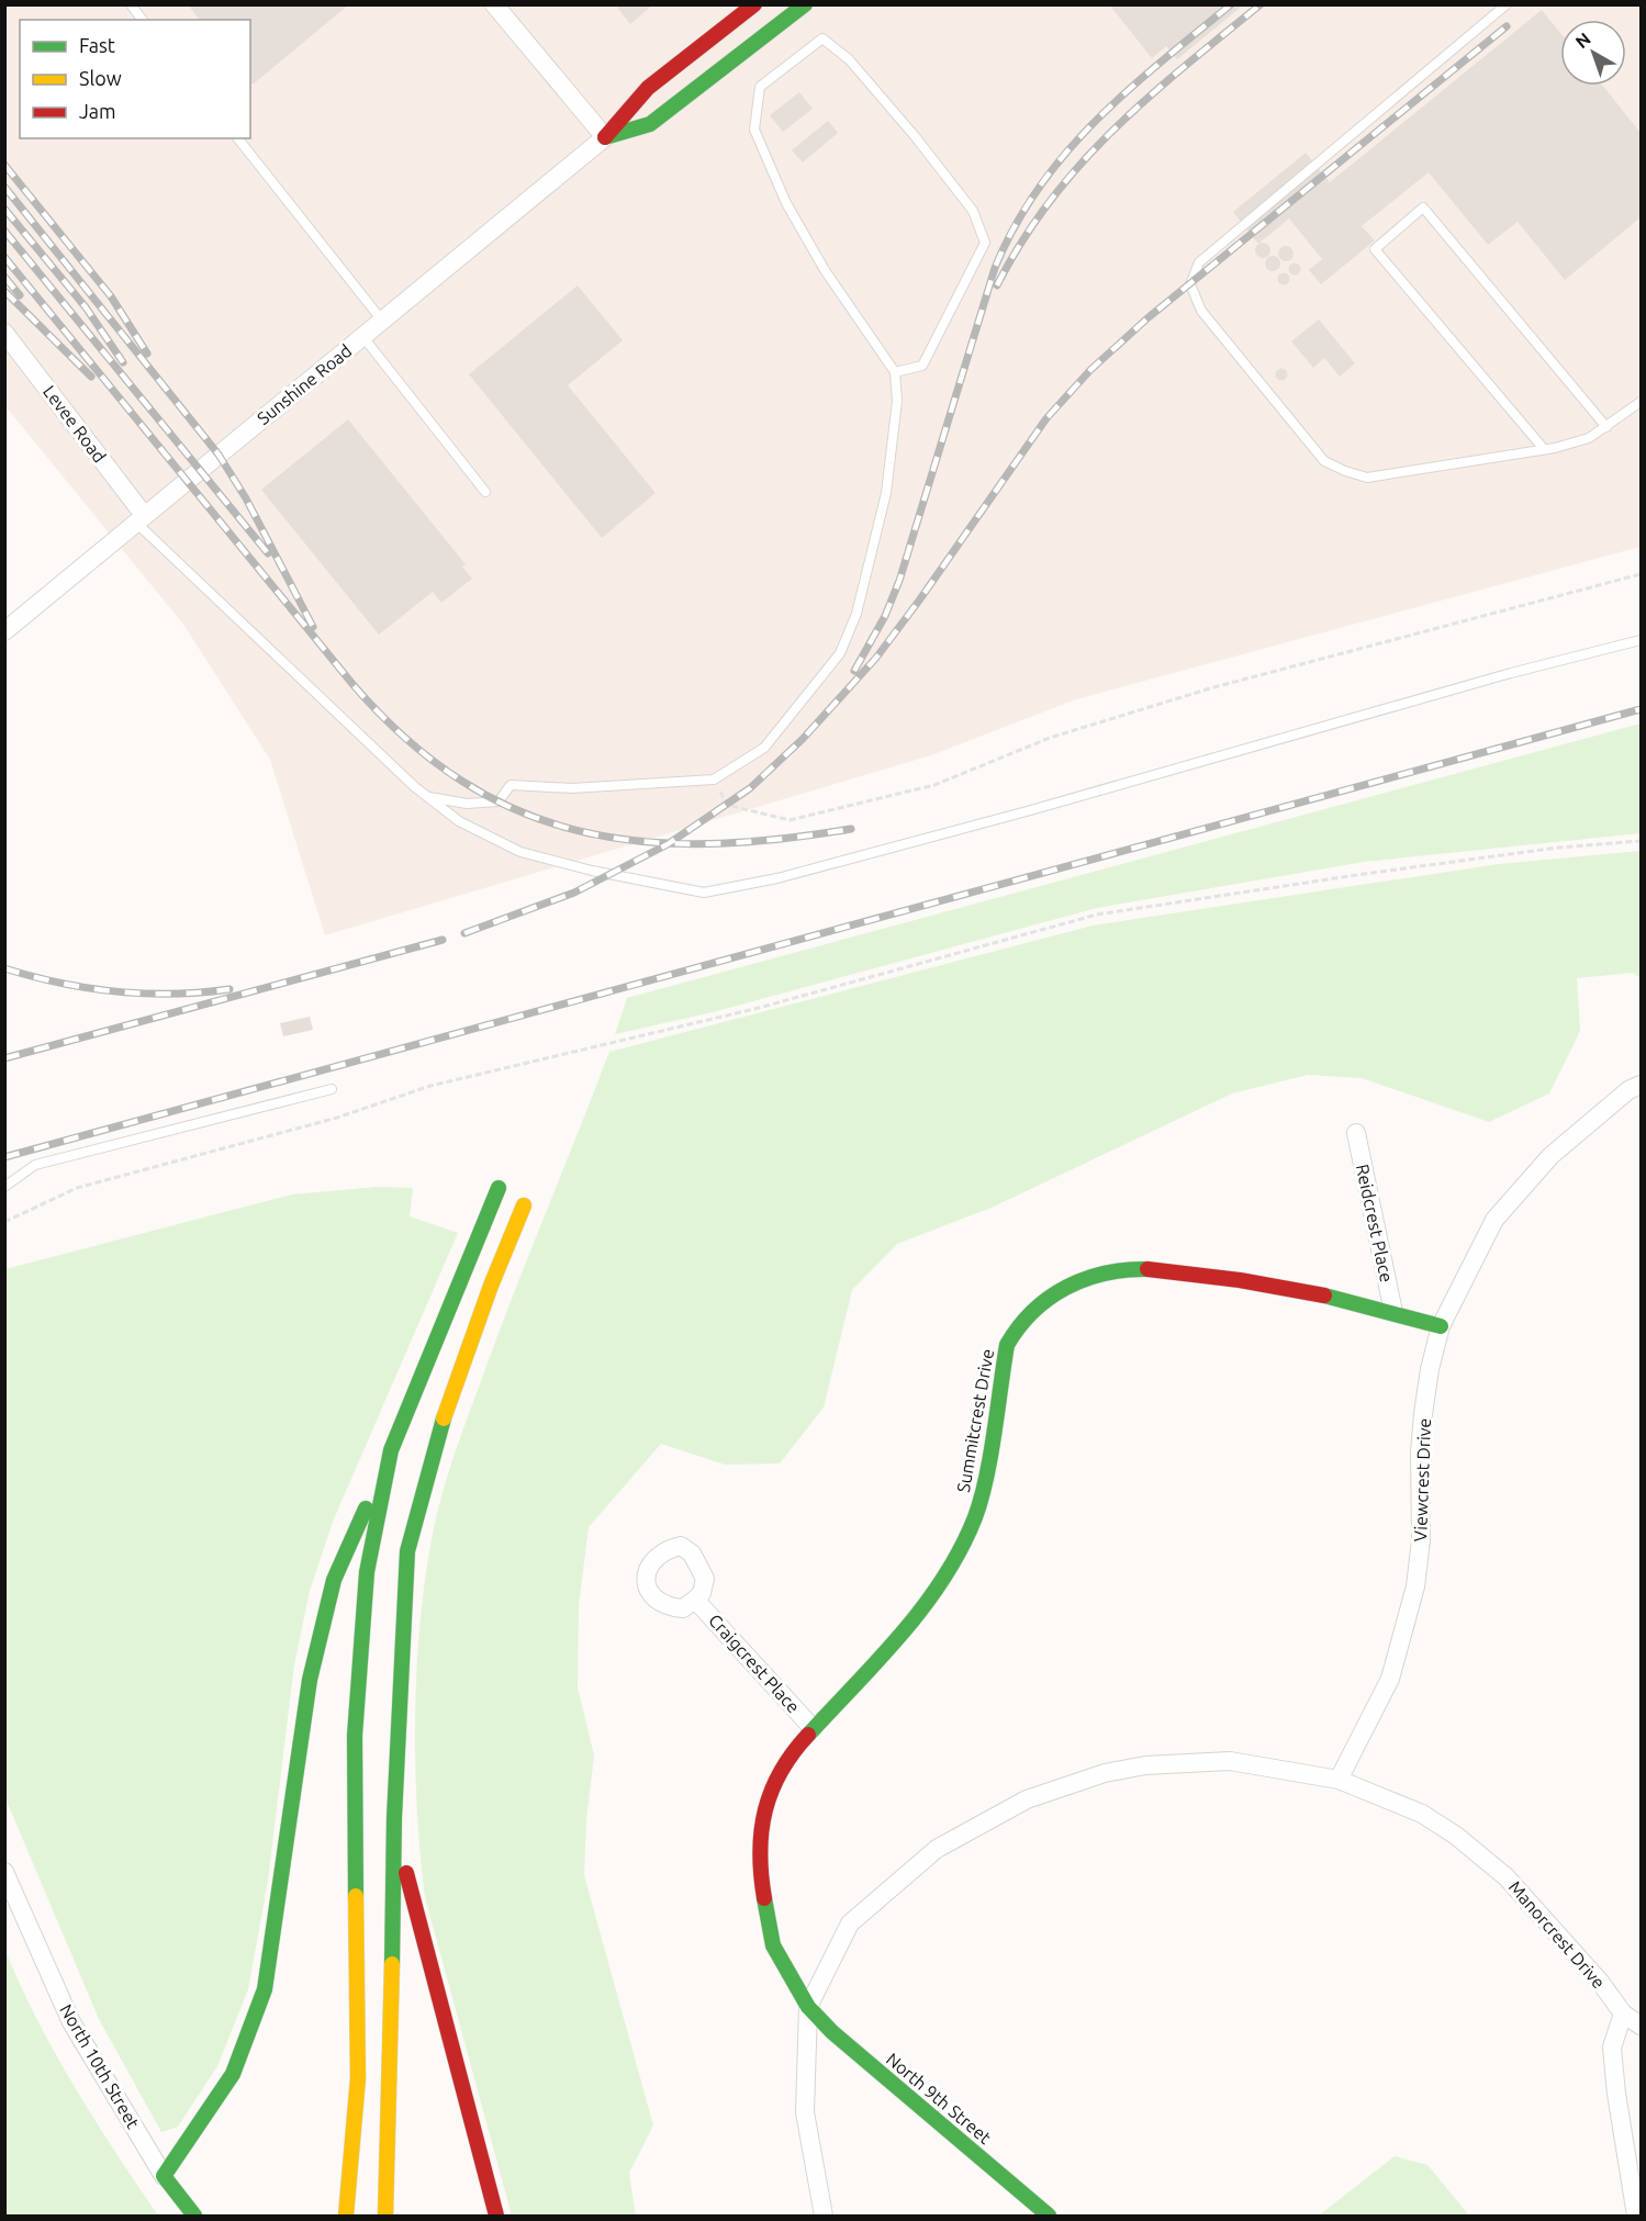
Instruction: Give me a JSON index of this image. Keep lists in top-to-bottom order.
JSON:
{
  "streets": {
    "main road": [
      "Sunshine Road",
      "Summitcrest Drive",
      "North 10th Street",
      "North 9th Street"
    ],
    "street": [
      "Levee Road",
      "Reidcrest Place",
      "Viewcrest Drive",
      "Craigcrest Place",
      "Manorcrest Drive"
    ]
  },
  "crossings": [
    ["Sunshine Road", "Levee Road"],
    ["Reidcrest Place", "Summitcrest Drive"],
    ["Summitcrest Drive", "Viewcrest Drive"],
    ["Summitcrest Drive", "Craigcrest Place"],
    ["Summitcrest Drive", "Manorcrest Drive"],
    ["Summitcrest Drive", "North 9th Street"],
    ["Viewcrest Drive", "Manorcrest Drive"],
    ["Manorcrest Drive", "North 9th Street"]
  ],
  "legend": ["Fast", "Slow", "Jam"],
  "north": "top left"
}
